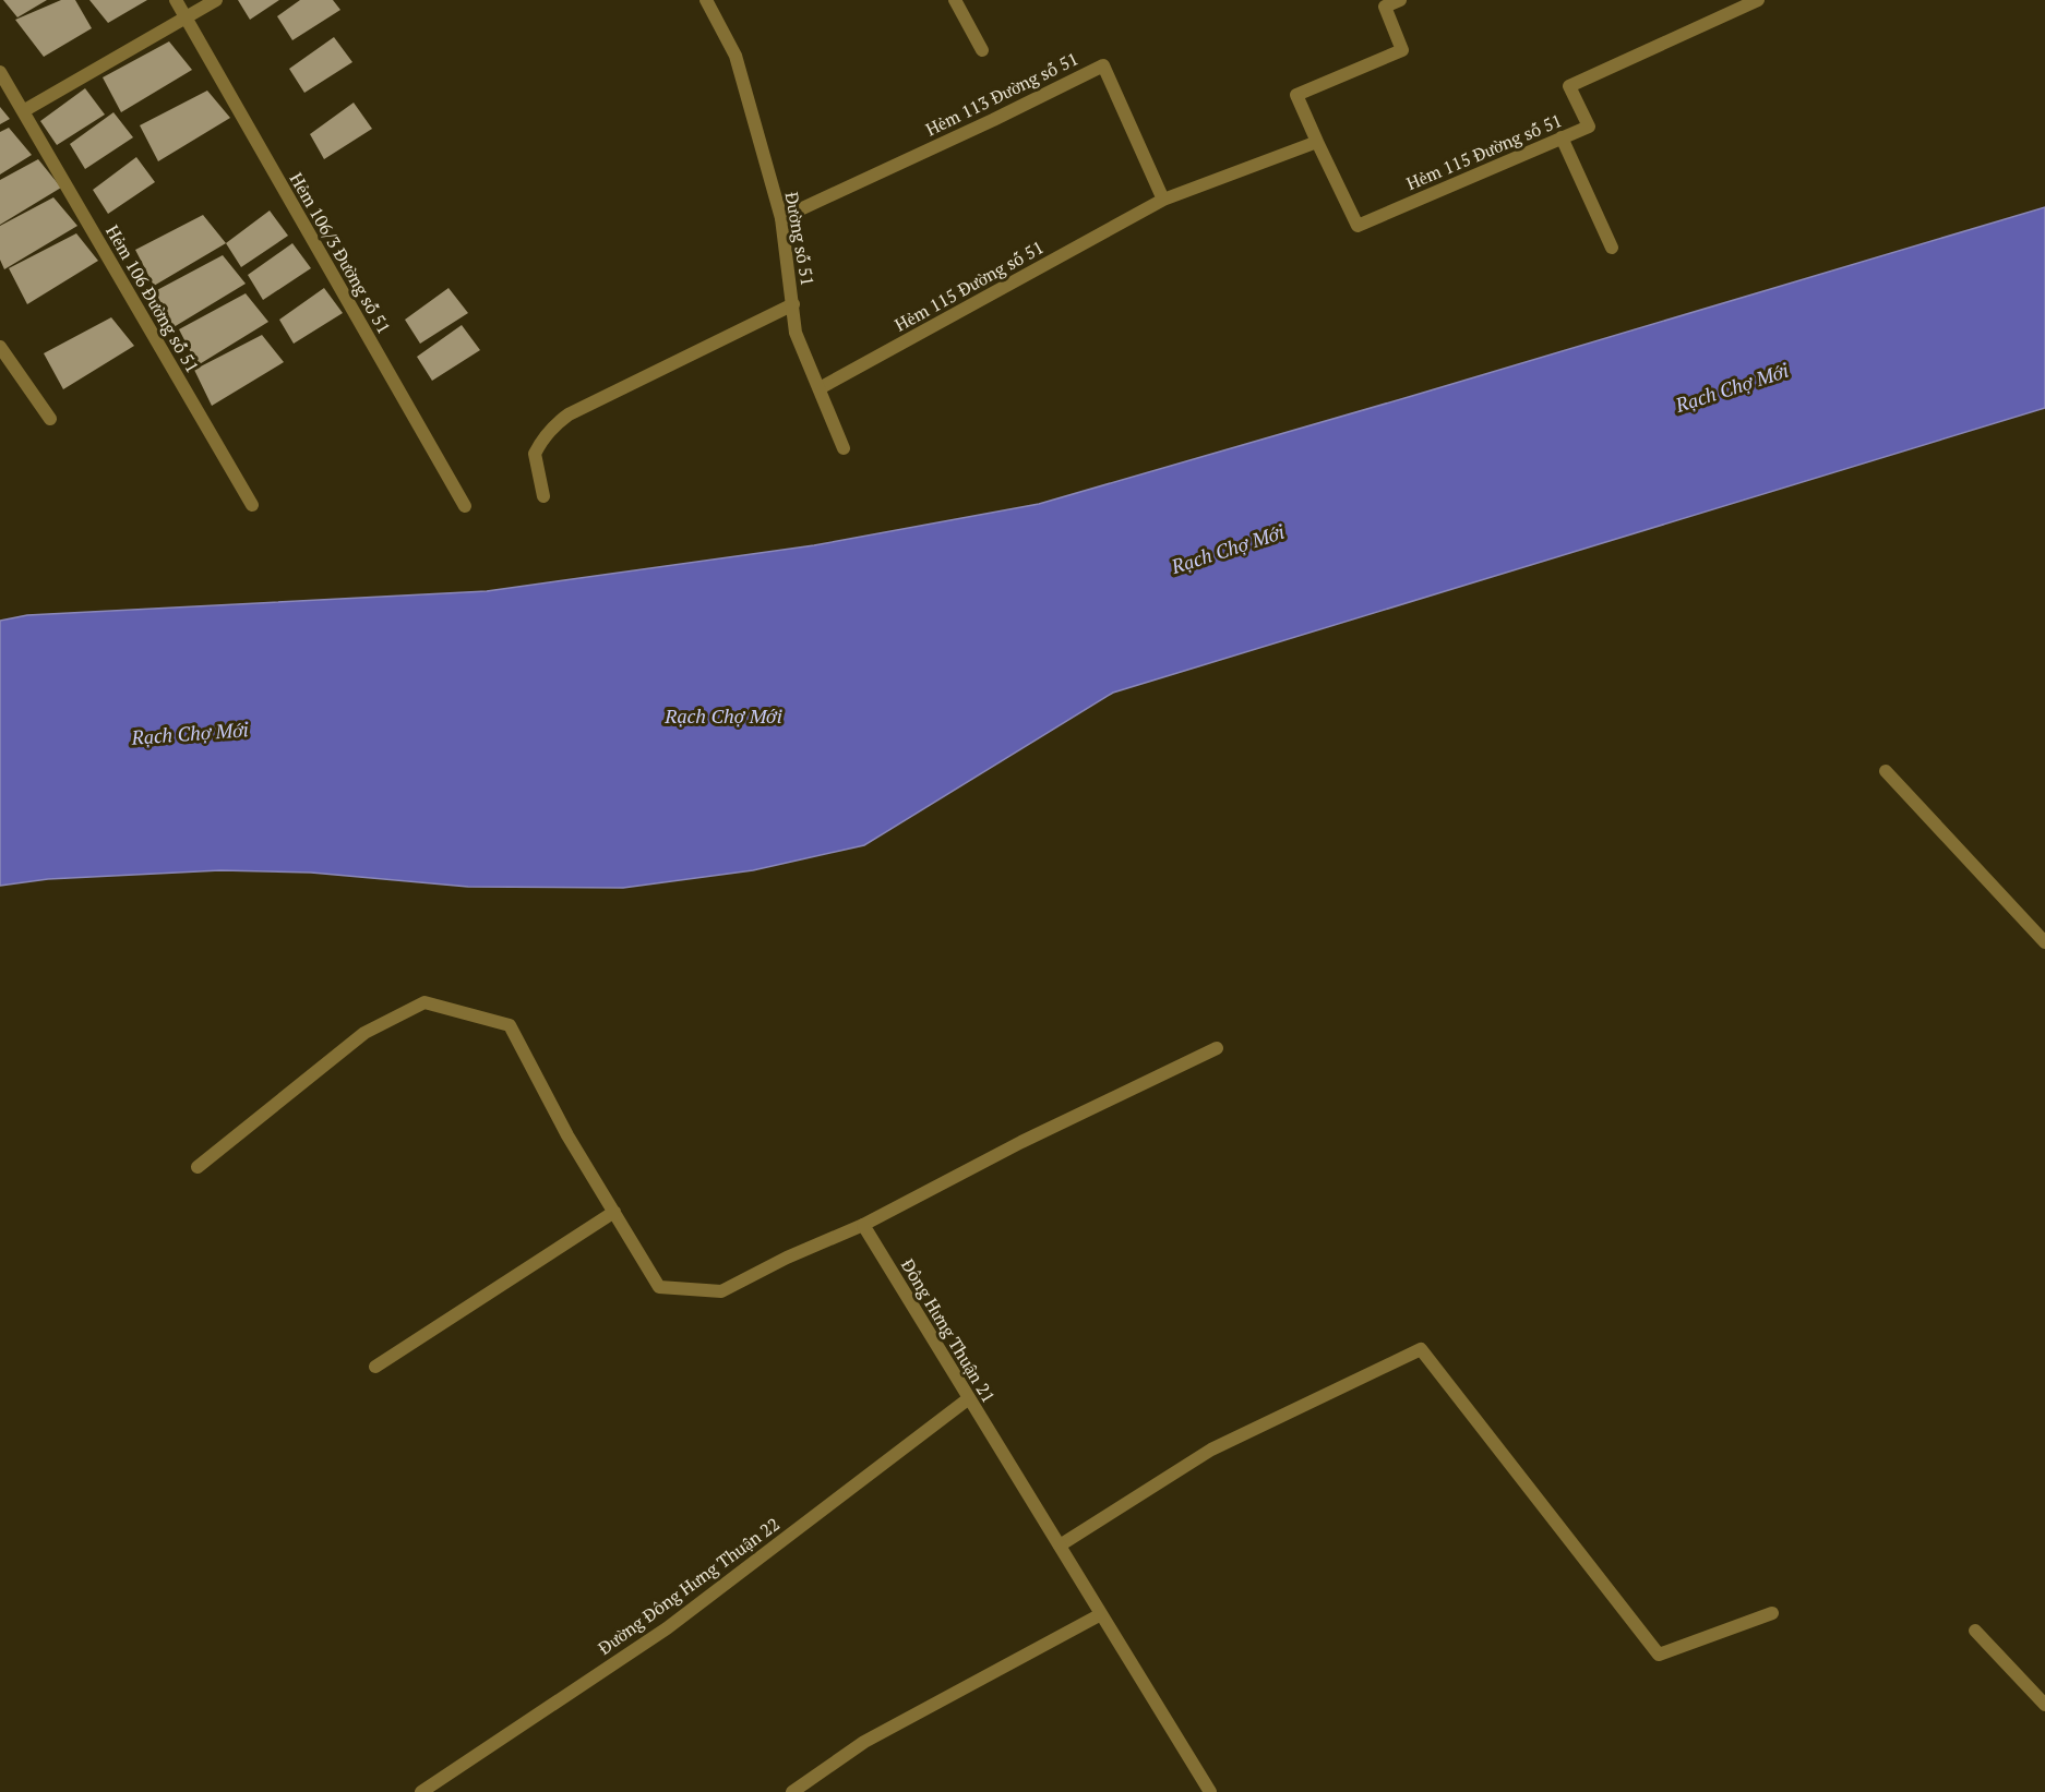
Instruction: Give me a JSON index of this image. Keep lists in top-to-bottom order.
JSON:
{
  "streets": {
    "street": [
      "Hẻm 113 Đường số 51",
      "Hẻm 115 Đường số 51",
      "Đường số 51",
      "Hẻm 106/3 Đường số 51",
      "Hẻm 106 Đường số 51",
      "Đông Hưng Thuận 21",
      "Đường Đông Hưng Thuận 22"
    ]
  },
  "crossings": [
    ["Hẻm 113 Đường số 51", "Hẻm 115 Đường số 51"],
    ["Hẻm 113 Đường số 51", "Đường số 51"],
    ["Hẻm 115 Đường số 51", "Đường số 51"],
    ["Đông Hưng Thuận 21", "Đường Đông Hưng Thuận 22"]
  ],
  "water": ["Rạch Chợ Mới"]
}
